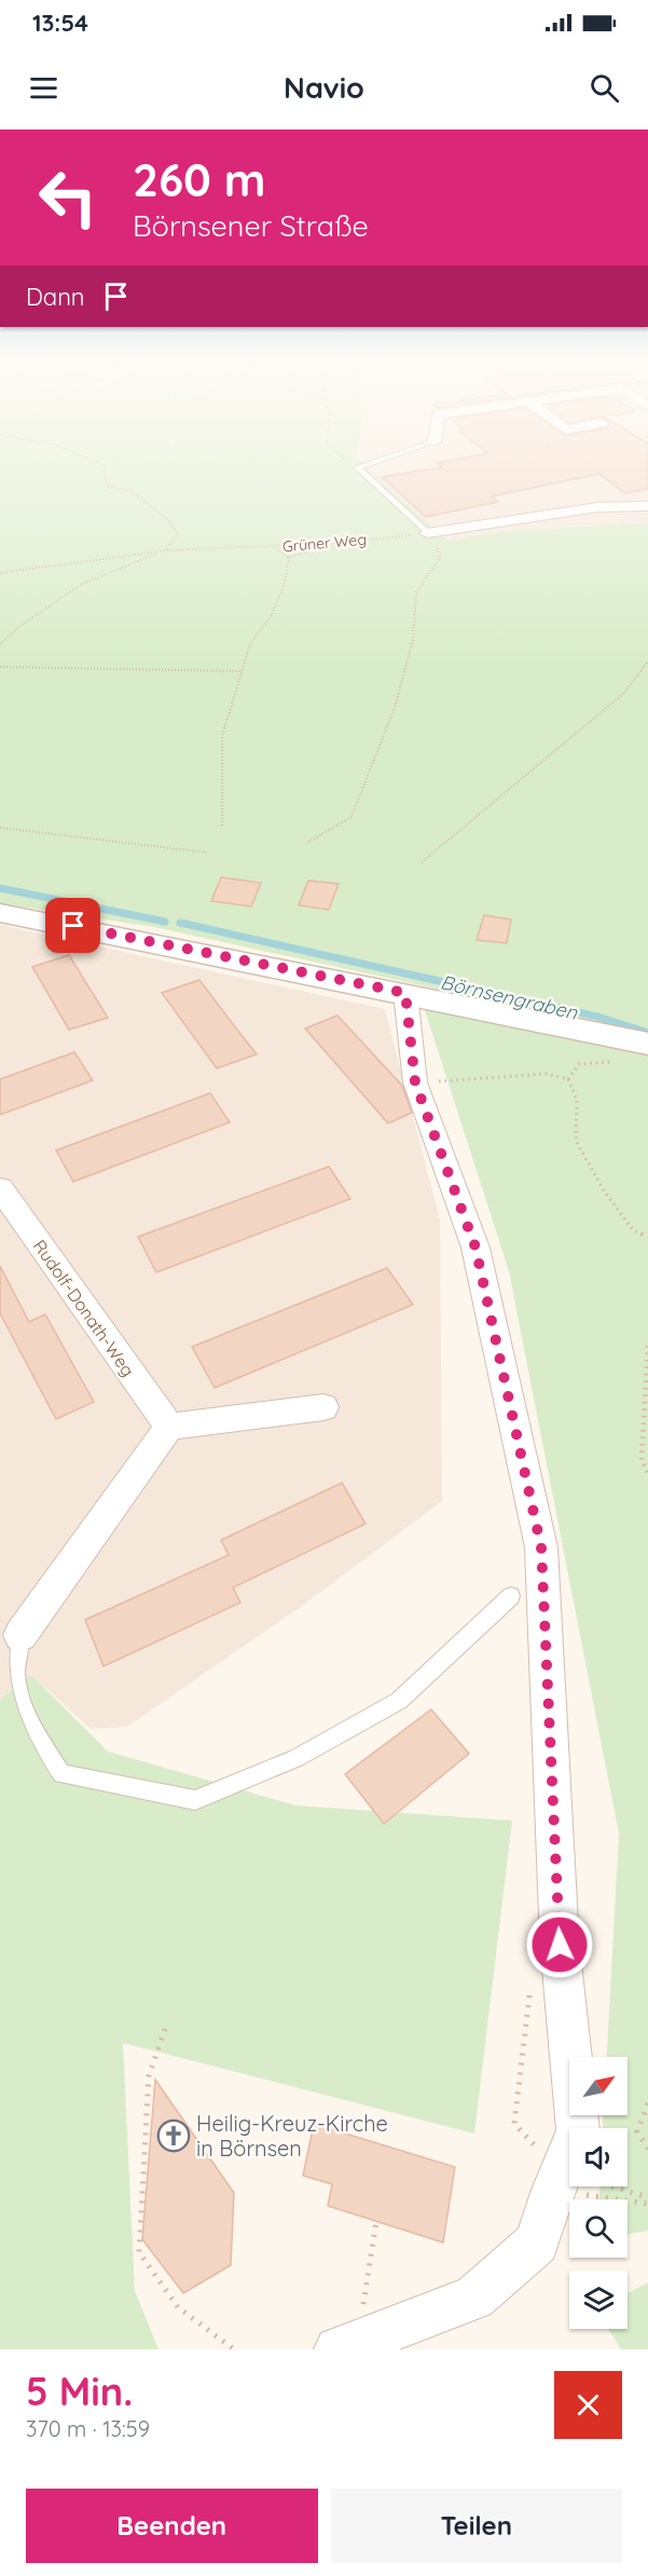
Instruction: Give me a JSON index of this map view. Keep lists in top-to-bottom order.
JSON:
{
  "streets": {
    "street": ["Rudolf-Donath-Weg"],
    "path": ["Grüner Weg"]
  },
  "water": ["Börnsengraben"],
  "places": {
    "church": ["Heilig-Kreuz-Kirche in Börnsen"]
  },
  "north": "top right",
  "page": {
    "status": "13:54",
    "header": "Navio",
    "turn": ["260 m", "Börnsener Straße"],
    "then": "Dann",
    "heading": ["5 Min.", "370 m · 13:59"],
    "buttons": ["Beenden", "Teilen"]
  }
}
